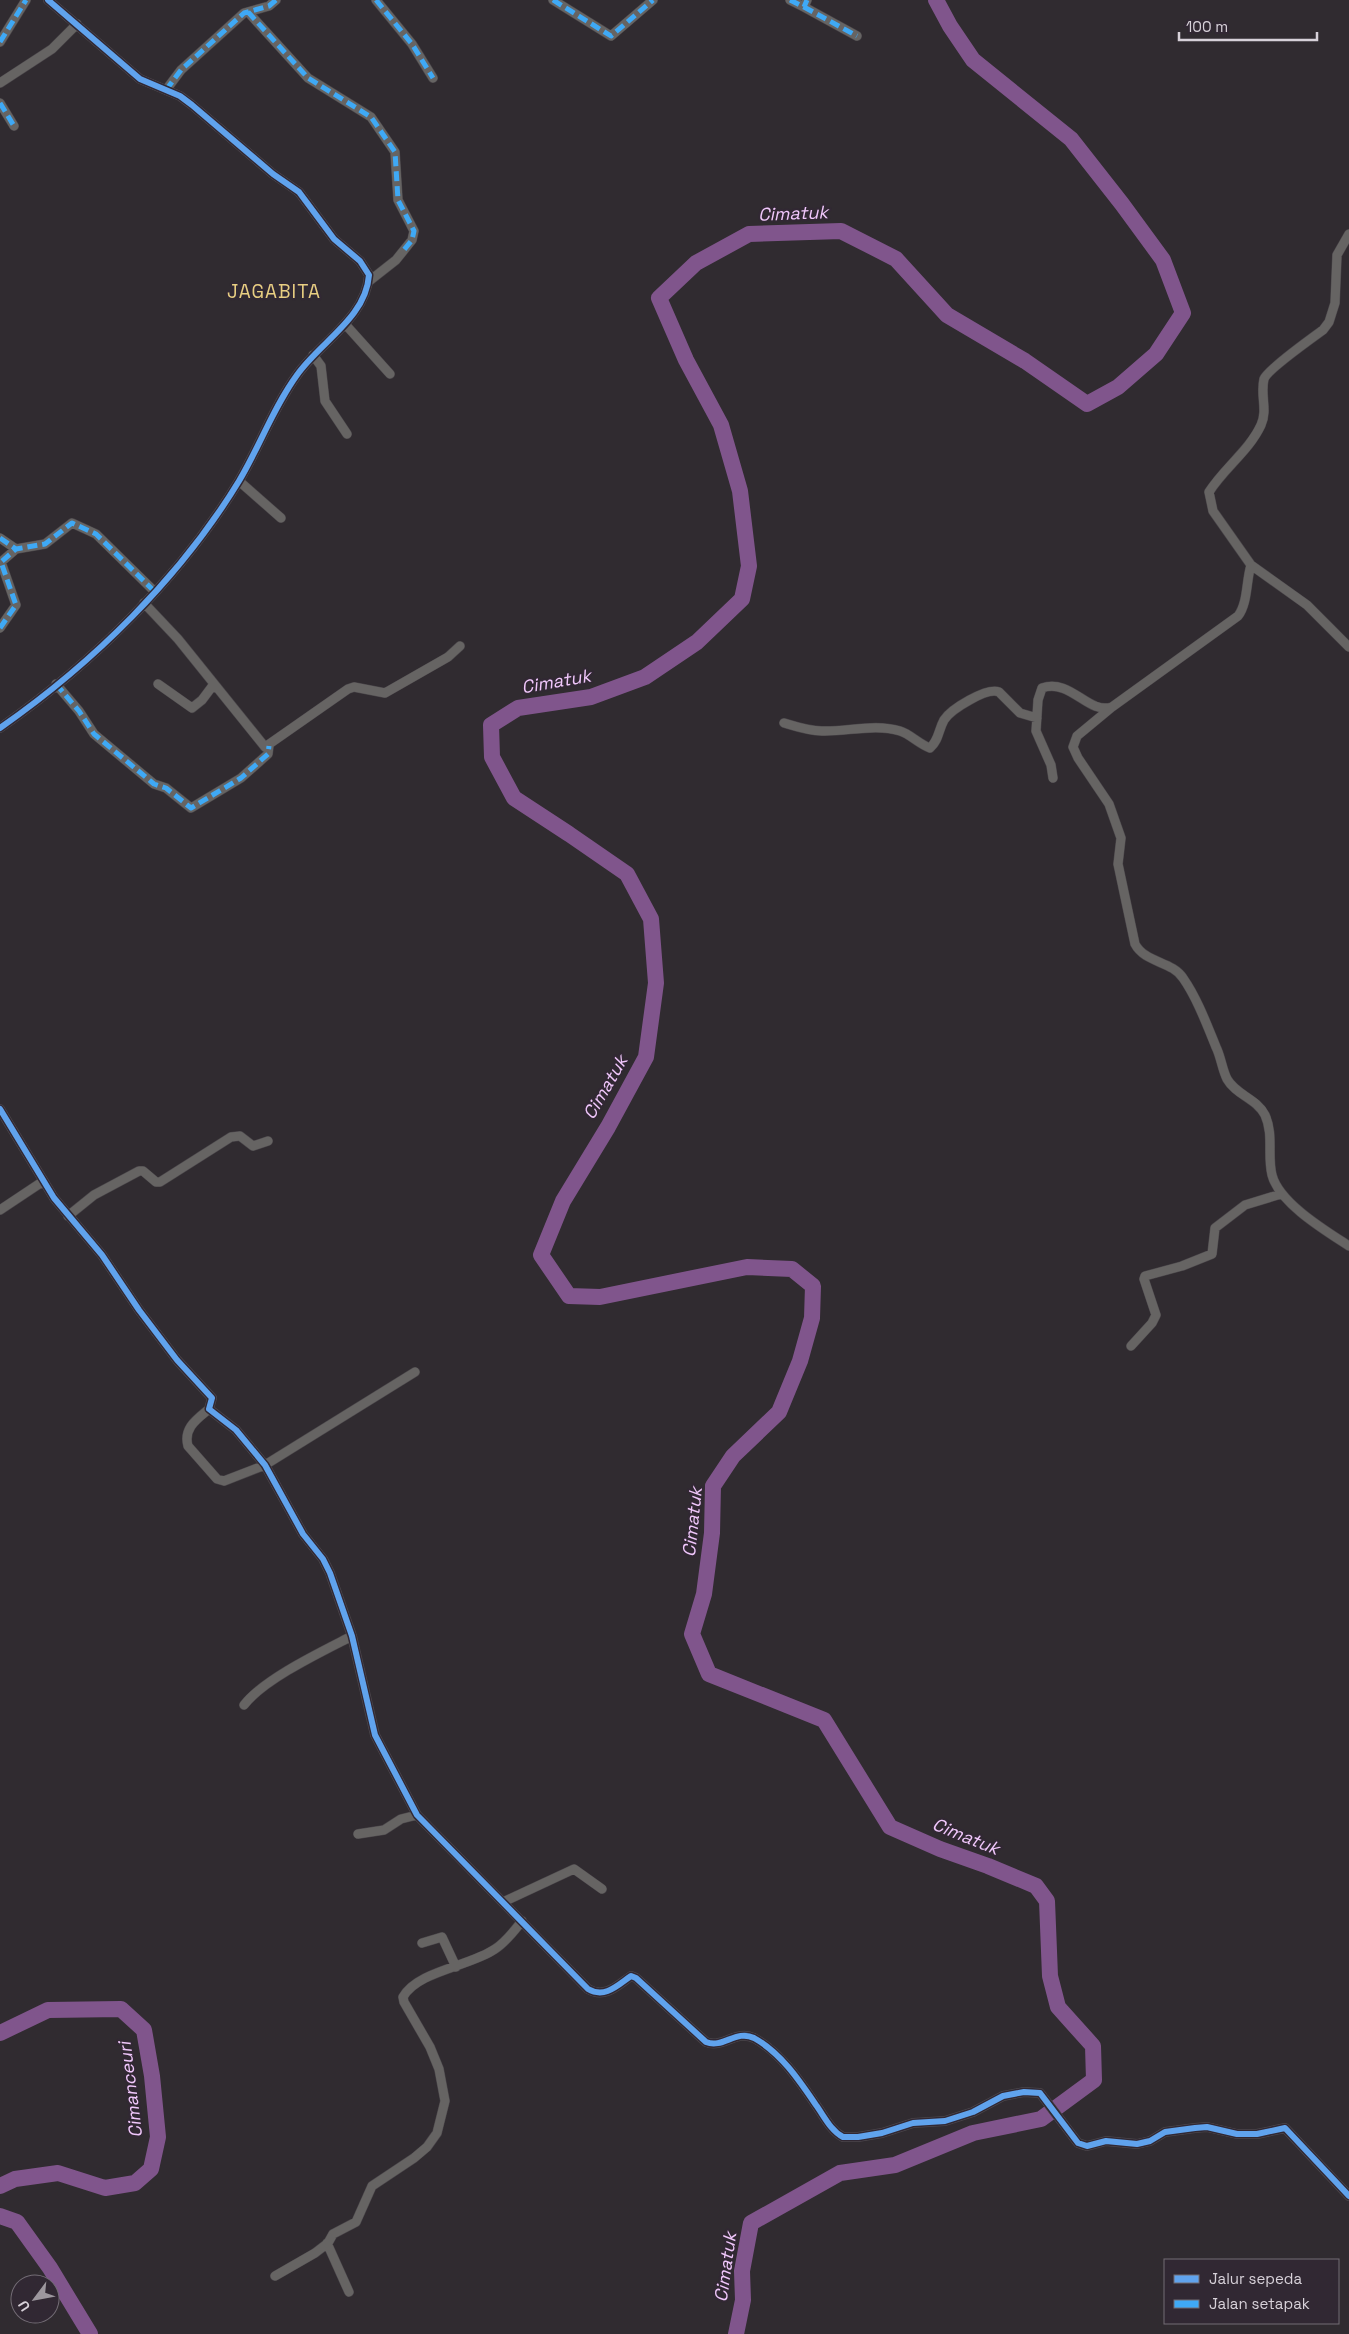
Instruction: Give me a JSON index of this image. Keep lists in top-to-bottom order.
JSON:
{
  "districts": ["JAGABITA"],
  "water": ["Cimatuk", "Cimanceuri"],
  "legend": ["Jalur sepeda", "Jalan setapak"],
  "scale_bar": "100 m",
  "north": "bottom left"
}
